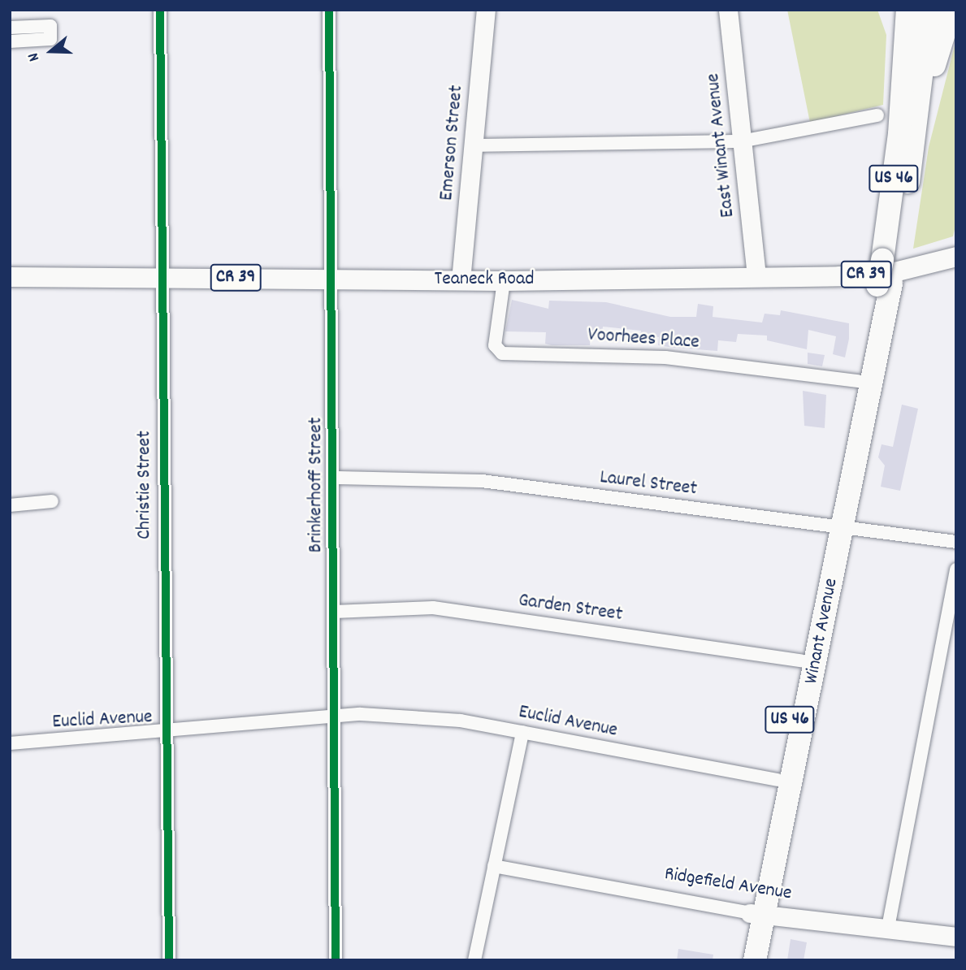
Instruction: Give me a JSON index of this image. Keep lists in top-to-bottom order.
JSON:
{
  "streets": {
    "highway": ["US 46", "Winant Avenue"],
    "main road": [
      "Emerson Street",
      "East Winant Avenue",
      "CR 39",
      "Teaneck Road",
      "Ridgefield Avenue"
    ],
    "street": [
      "Voorhees Place",
      "Laurel Street",
      "Christie Street",
      "Brinkerhoff Street",
      "Garden Street",
      "Euclid Avenue"
    ]
  },
  "crossings": [
    ["Emerson Street", "Teaneck Road"],
    ["East Winant Avenue", "Teaneck Road"],
    ["US 46", "Voorhees Place"],
    ["US 46", "Winant Avenue"],
    ["Teaneck Road", "Voorhees Place"],
    ["Teaneck Road", "Christie Street"],
    ["Teaneck Road", "Brinkerhoff Street"],
    ["Voorhees Place", "Winant Avenue"],
    ["Laurel Street", "Brinkerhoff Street"],
    ["Laurel Street", "Winant Avenue"],
    ["Christie Street", "Euclid Avenue"],
    ["Brinkerhoff Street", "Garden Street"],
    ["Brinkerhoff Street", "Euclid Avenue"],
    ["Garden Street", "Winant Avenue"],
    ["Winant Avenue", "Euclid Avenue"],
    ["Winant Avenue", "Ridgefield Avenue"]
  ],
  "north": "left"
}
